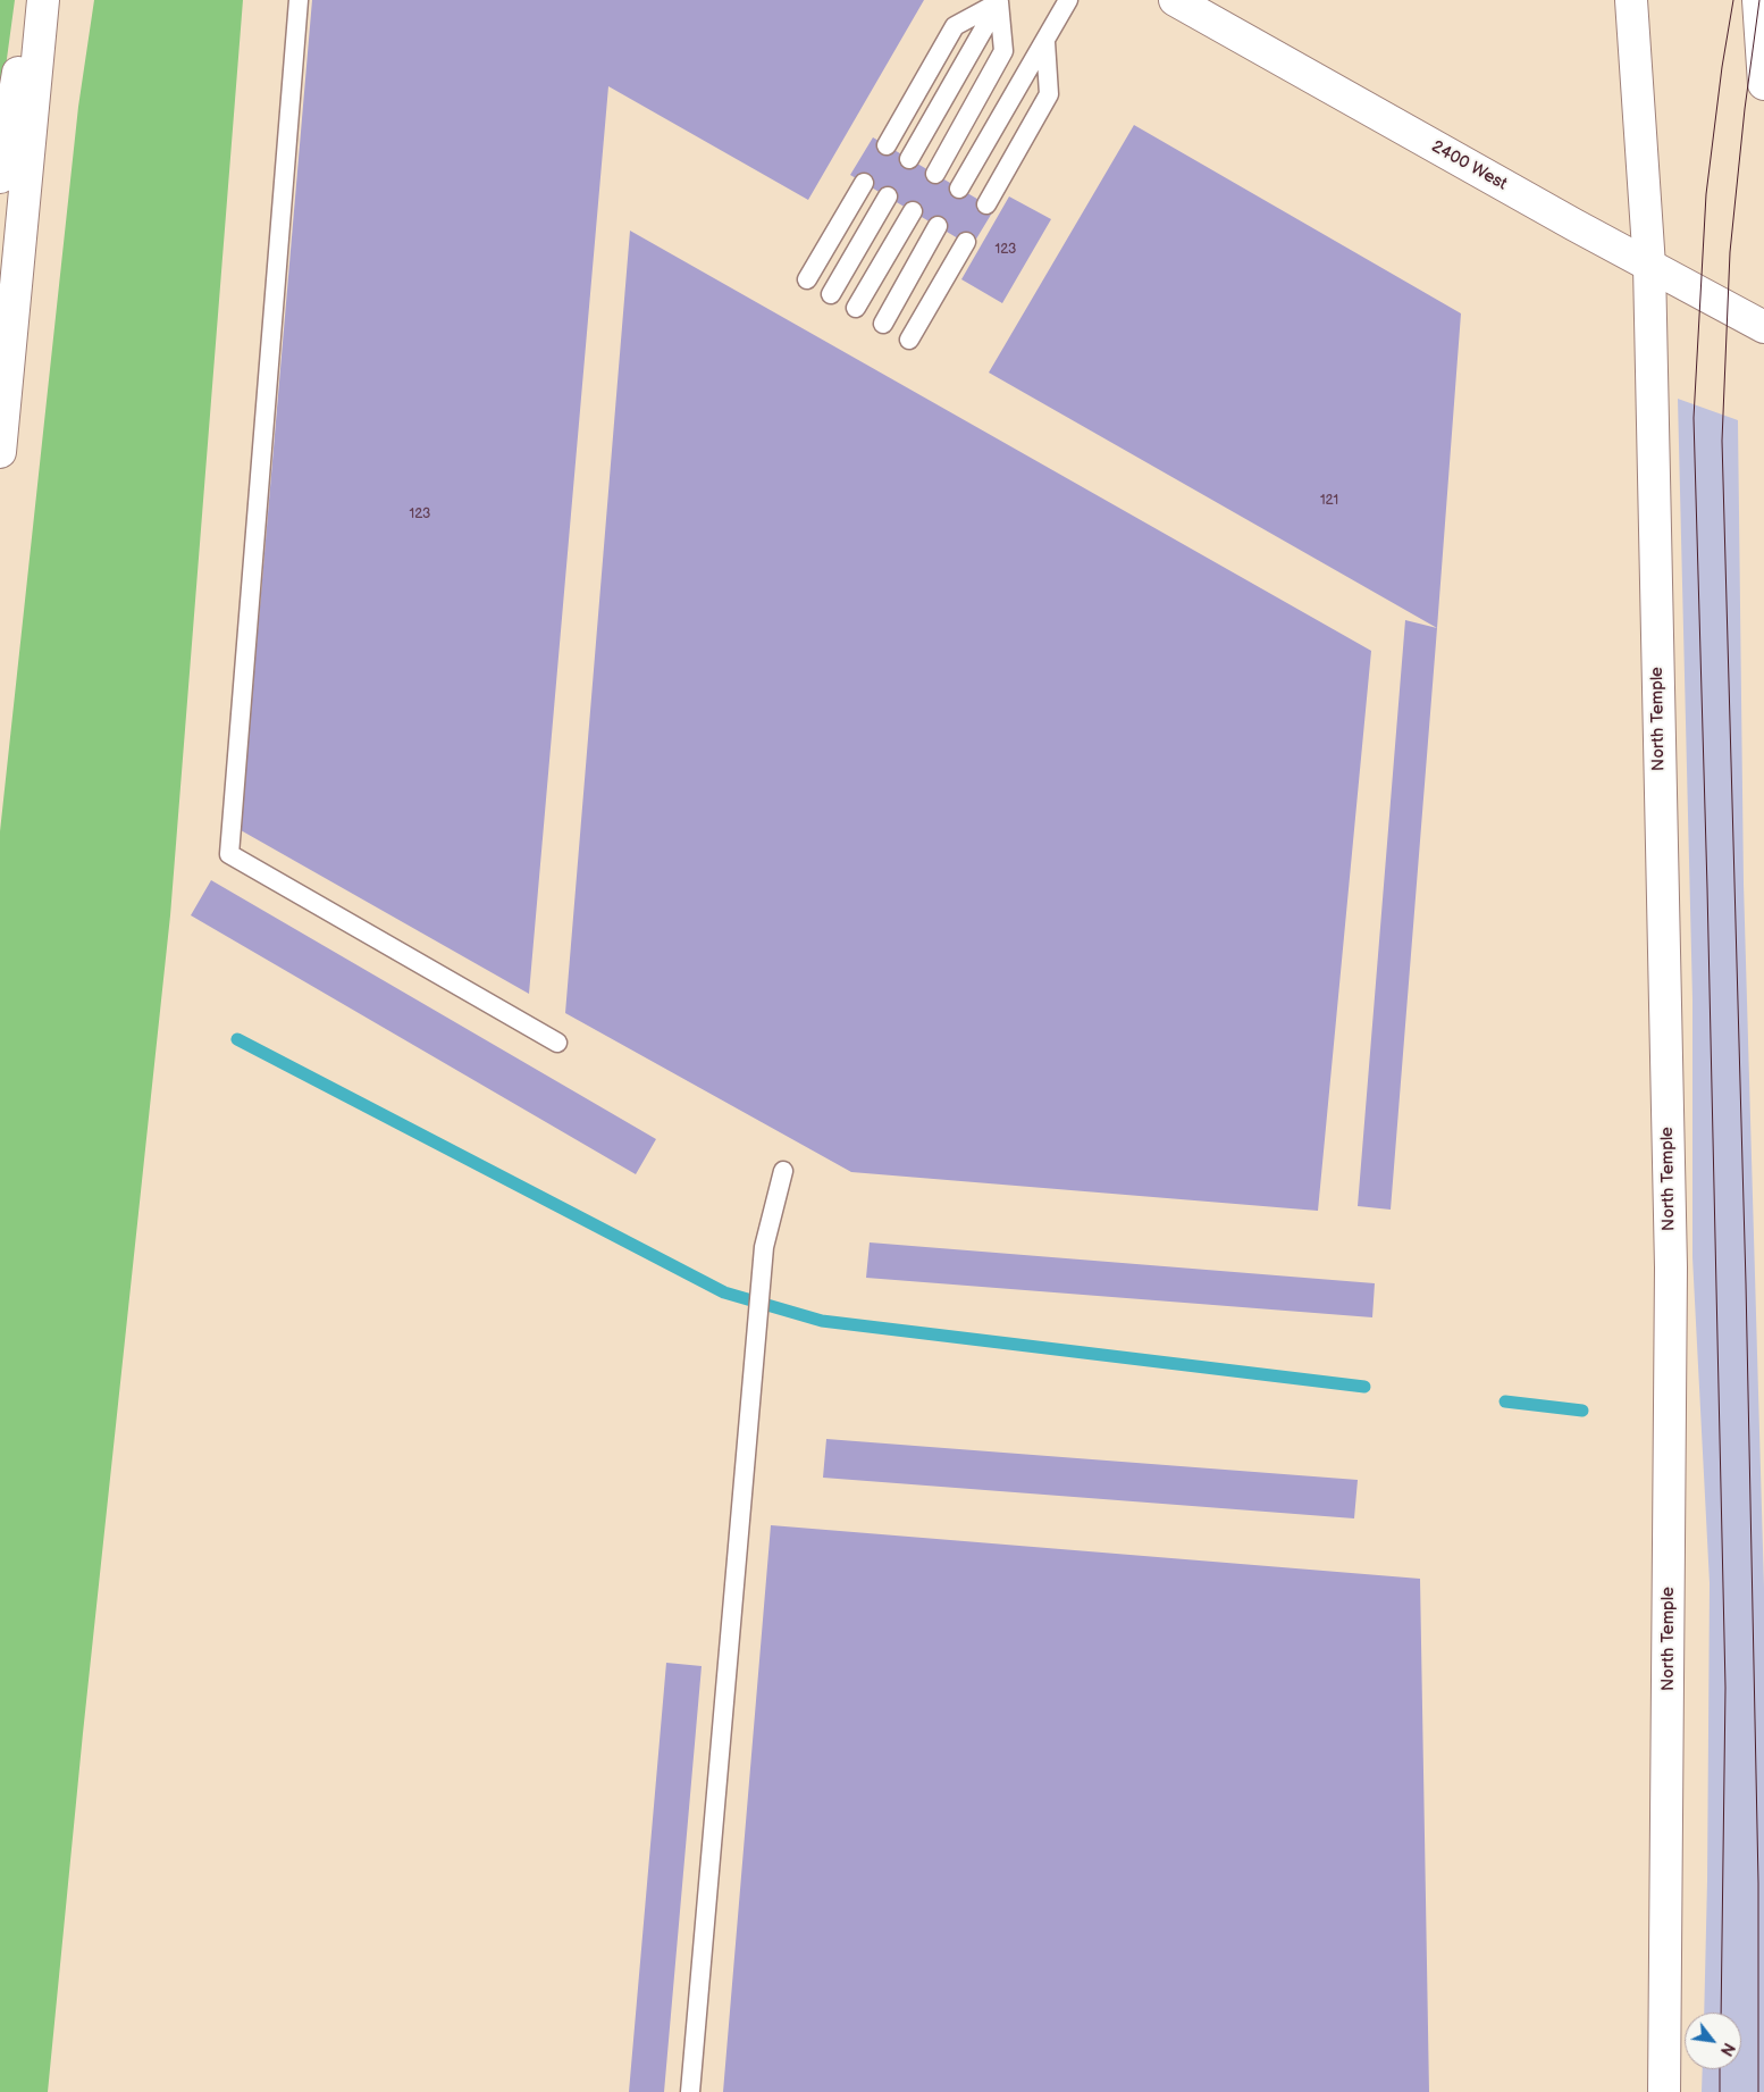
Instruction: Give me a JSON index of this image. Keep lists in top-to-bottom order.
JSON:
{
  "streets": {
    "main road": ["2400 West", "North Temple"]
  },
  "crossings": [
    ["2400 West", "North Temple"]
  ],
  "house_numbers": ["123", "121", "123"],
  "north": "bottom right"
}
